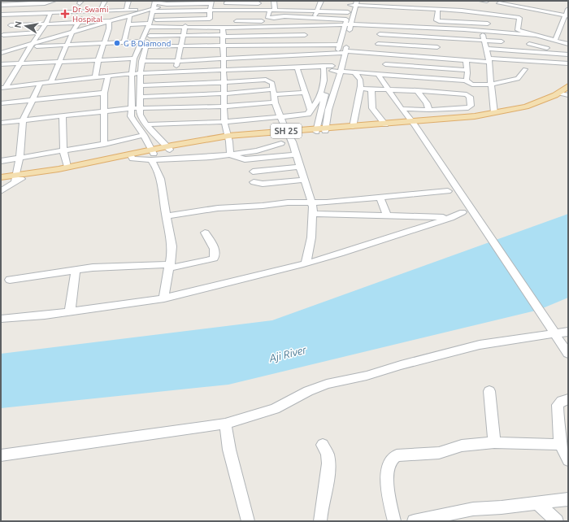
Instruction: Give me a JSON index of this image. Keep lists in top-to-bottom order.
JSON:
{
  "water": ["Aji River"],
  "places": {
    "health": ["Dr. Swami Hospital"],
    "other": ["G B Diamond"]
  },
  "north": "left"
}
